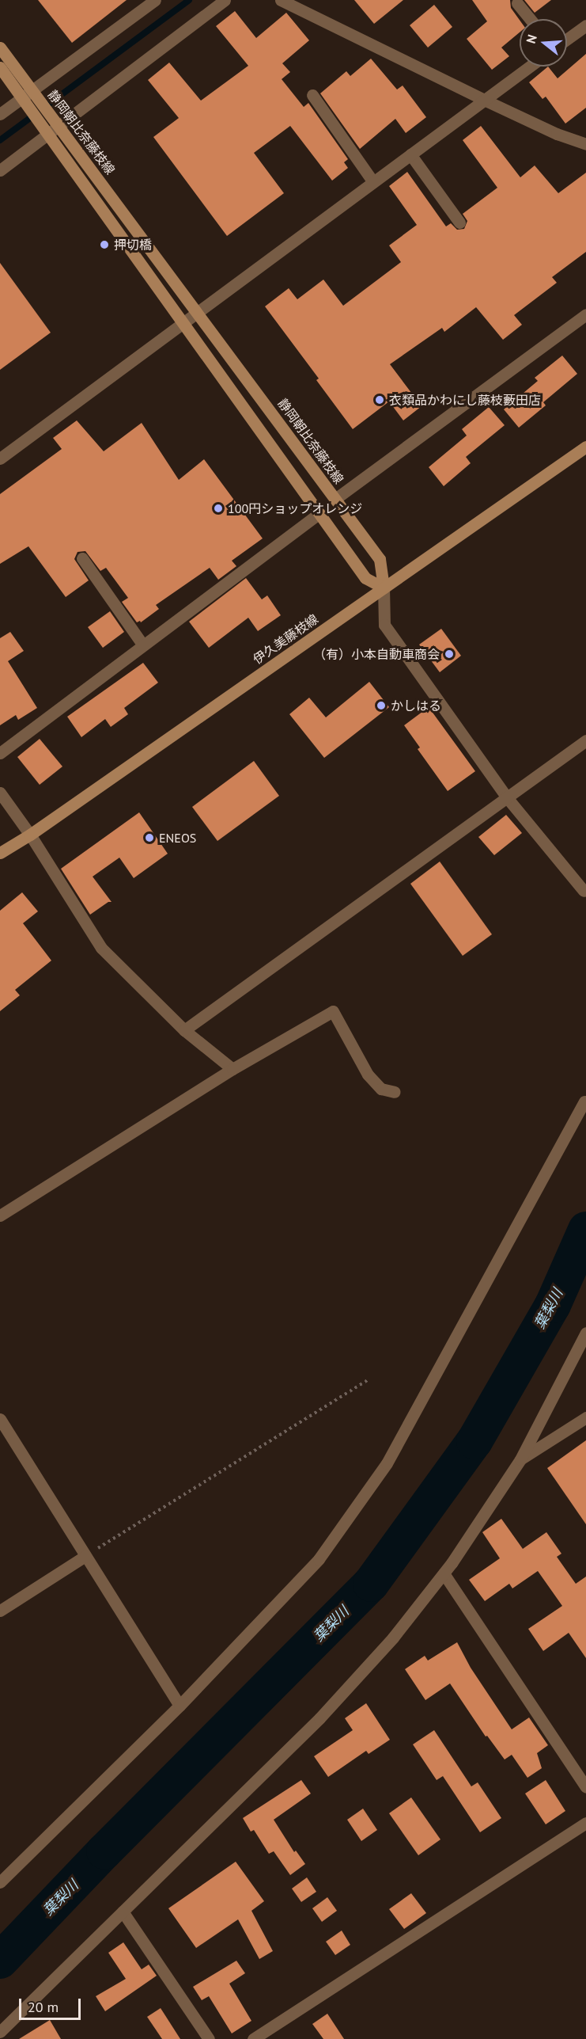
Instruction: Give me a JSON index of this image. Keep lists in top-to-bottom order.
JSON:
{
  "streets": {
    "main road": ["静岡朝比奈藤枝線", "伊久美藤枝線"]
  },
  "crossings": [
    ["静岡朝比奈藤枝線", "伊久美藤枝線"]
  ],
  "water": ["葉梨川"],
  "places": [
    "押切橋",
    "衣類品かわにし藤枝藪田店",
    "100円ショップオレンジ",
    "（有）小本自動車商会",
    "かしはる",
    "ENEOS"
  ],
  "scale_bar": "20 m",
  "north": "left"
}
